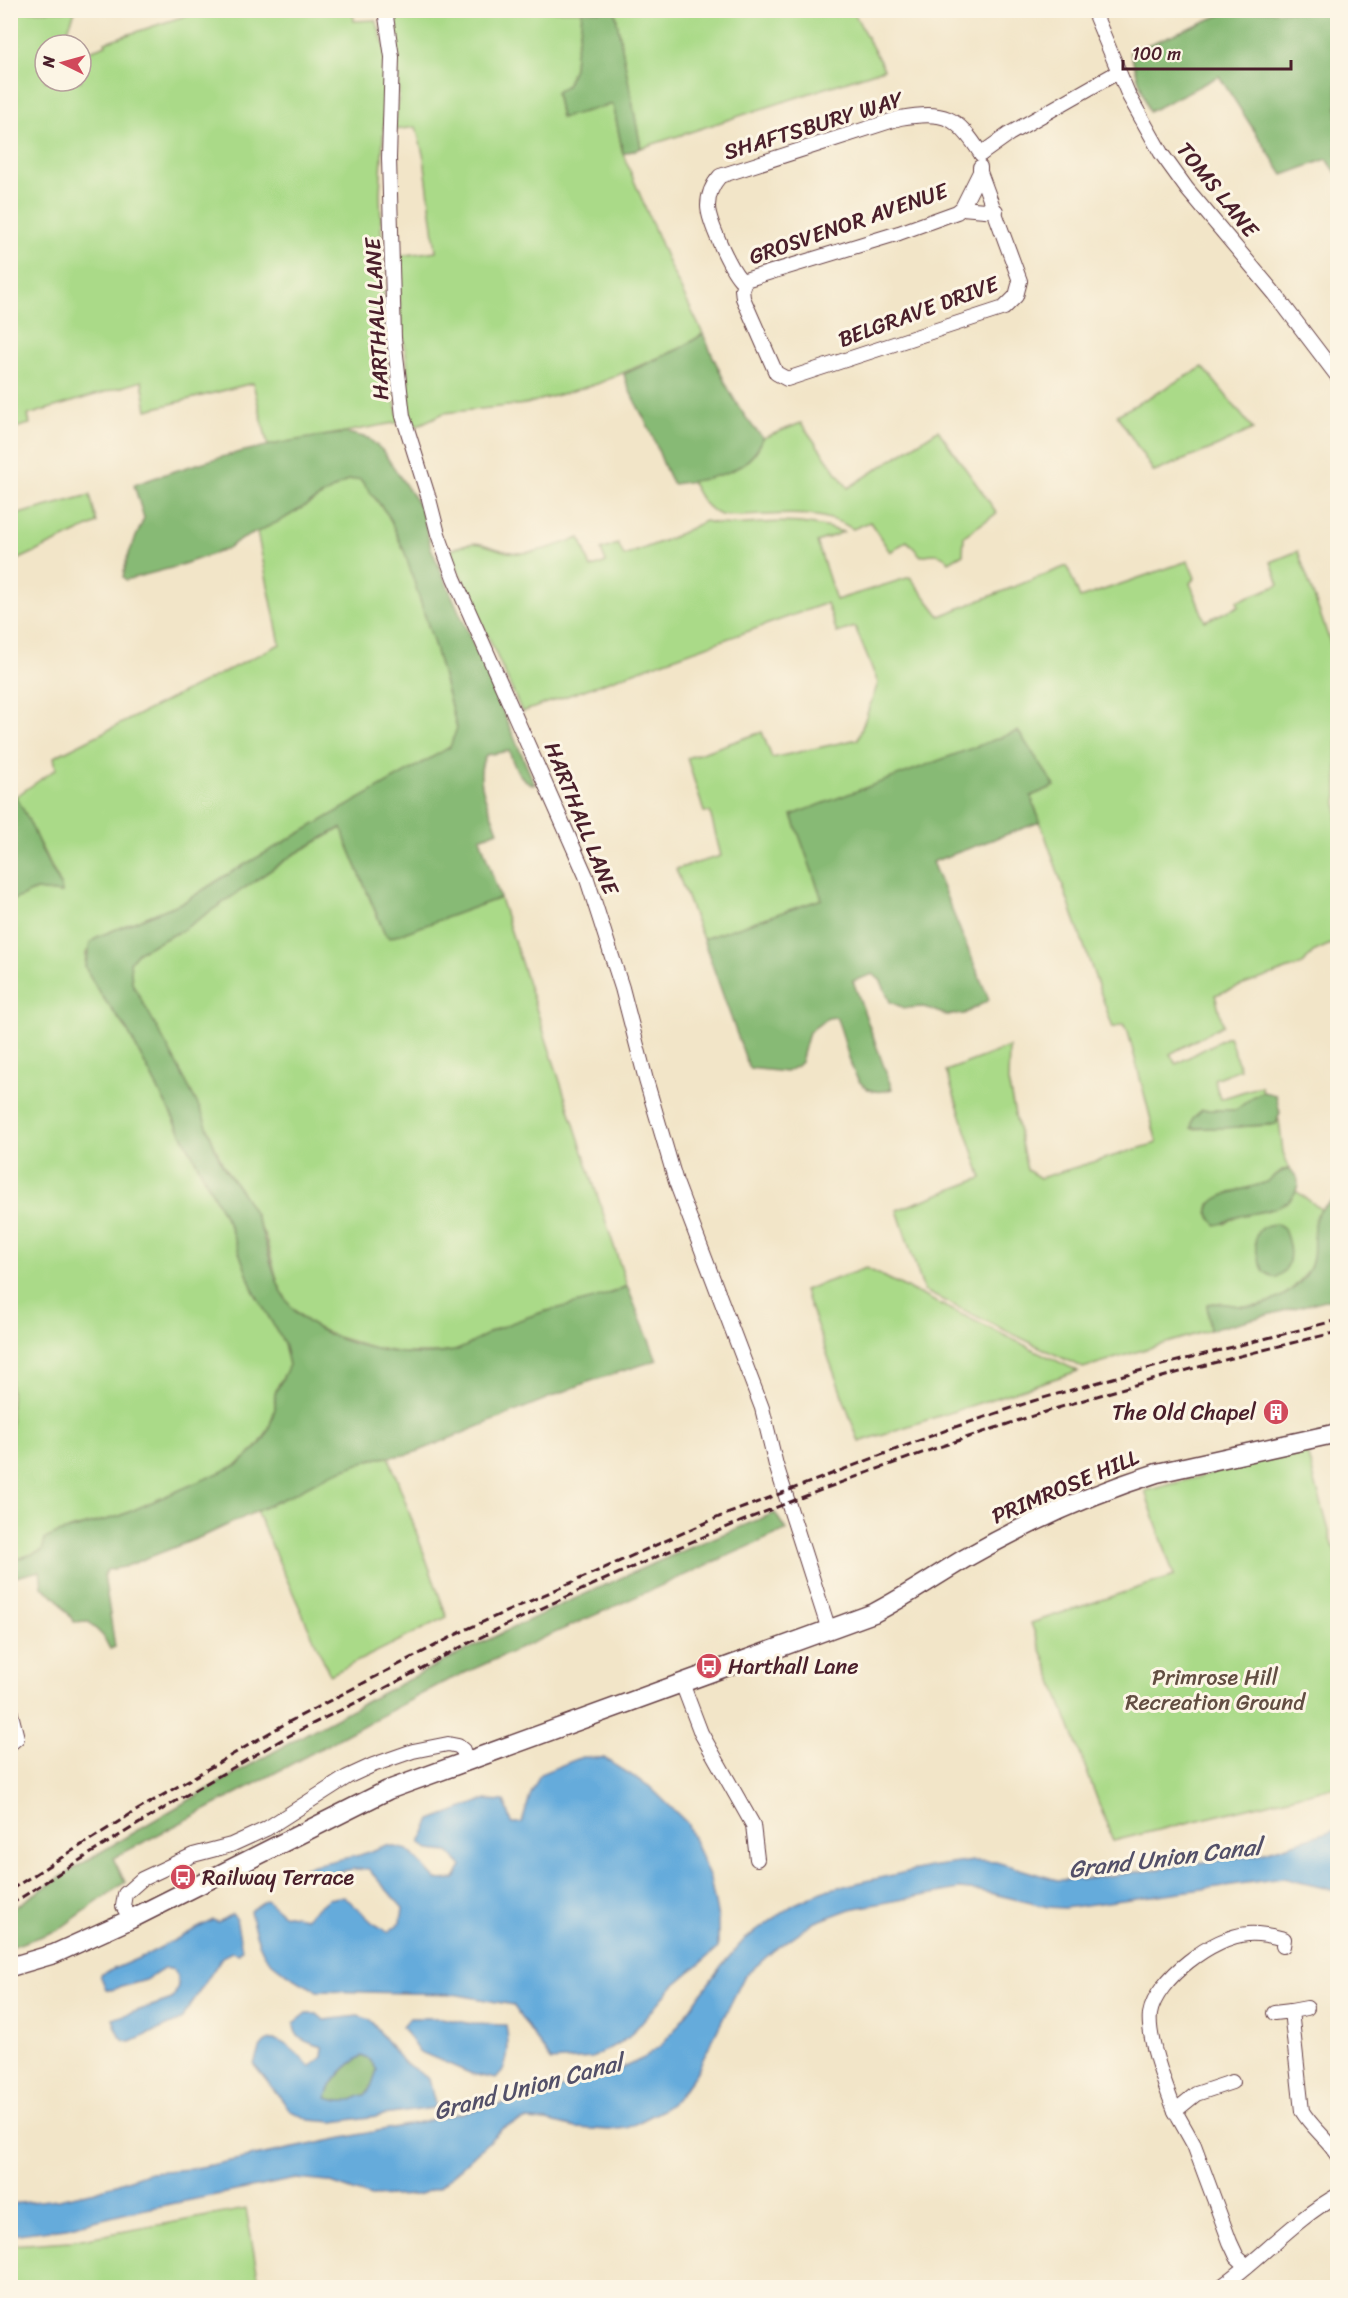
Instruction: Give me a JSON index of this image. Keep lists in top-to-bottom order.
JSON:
{
  "streets": {
    "street": [
      "SHAFTSBURY WAY",
      "TOMS LANE",
      "GROSVENOR AVENUE",
      "BELGRAVE DRIVE",
      "HARTHALL LANE",
      "PRIMROSE HILL"
    ]
  },
  "crossings": [
    ["SHAFTSBURY WAY", "GROSVENOR AVENUE"],
    ["SHAFTSBURY WAY", "BELGRAVE DRIVE"],
    ["GROSVENOR AVENUE", "BELGRAVE DRIVE"],
    ["HARTHALL LANE", "PRIMROSE HILL"]
  ],
  "water": ["Grand Union Canal"],
  "parks": ["Primrose Hill Recreation Ground"],
  "places": {
    "building": ["The Old Chapel"],
    "bus stop": ["Harthall Lane", "Railway Terrace"]
  },
  "scale_bar": "100 m",
  "north": "left"
}
